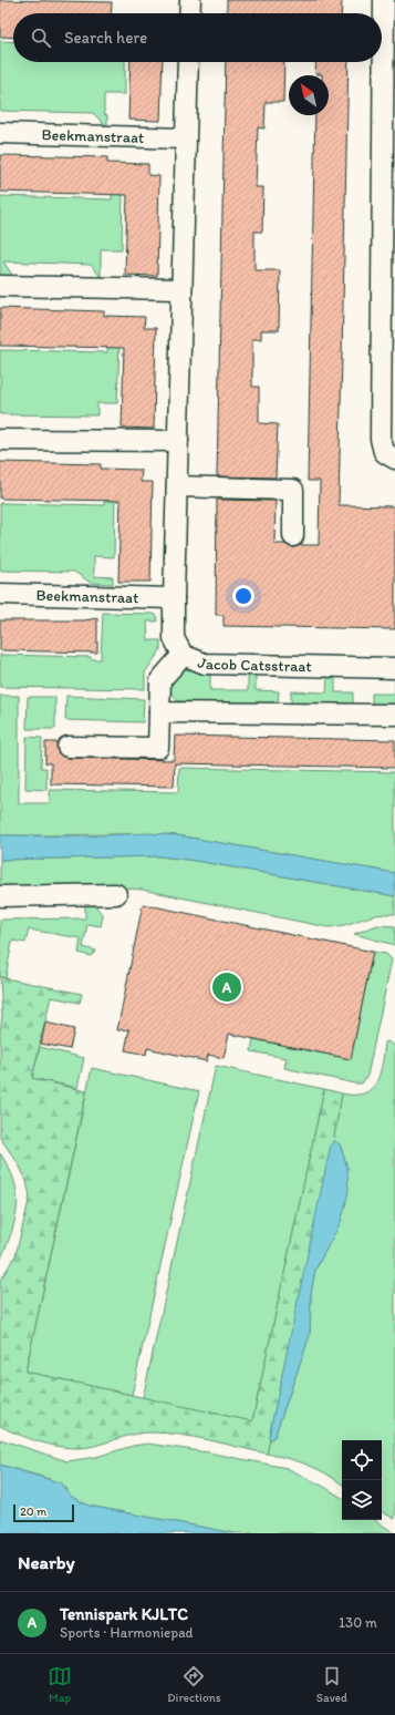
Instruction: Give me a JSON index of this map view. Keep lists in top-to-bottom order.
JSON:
{
  "streets": {
    "street": ["Beekmanstraat", "Jacob Catsstraat"]
  },
  "scale_bar": "20 m",
  "north": "top left",
  "page": {
    "search": "Search here",
    "pins": "A",
    "scale": "20 m",
    "heading": "Nearby",
    "list": [
      {
        "mark": "A",
        "name": "Tennispark KJLTC",
        "note": "Sports · Harmoniepad",
        "value": "130 m"
      }
    ],
    "nav": ["Map", "Directions", "Saved"]
  }
}
